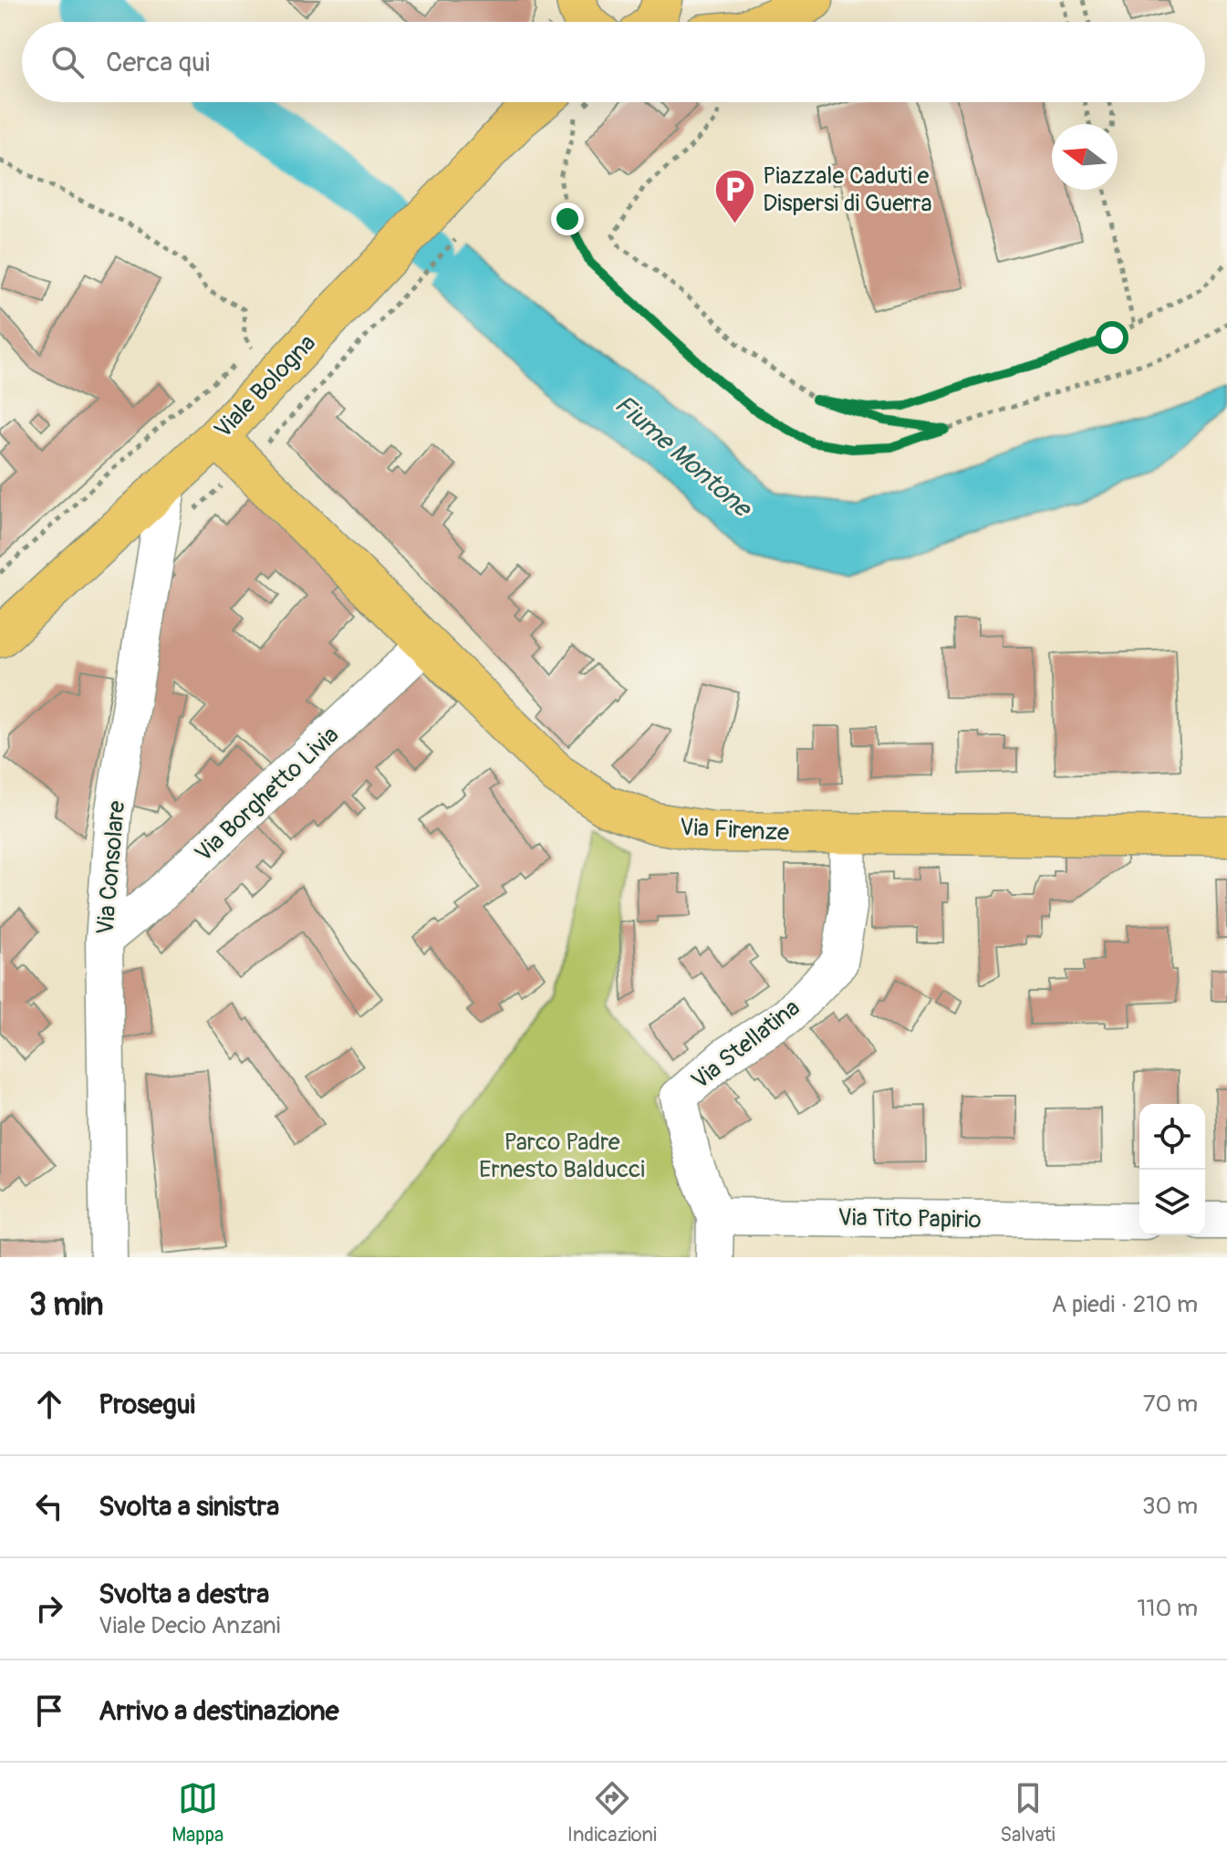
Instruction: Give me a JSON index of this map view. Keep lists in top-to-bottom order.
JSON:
{
  "streets": {
    "main road": ["Viale Bologna", "Via Firenze"],
    "street": [
      "Via Borghetto Livia",
      "Via Consolare",
      "Via Stellatina",
      "Via Tito Papirio"
    ]
  },
  "crossings": [
    ["Viale Bologna", "Via Firenze"],
    ["Viale Bologna", "Via Consolare"],
    ["Via Borghetto Livia", "Via Firenze"],
    ["Via Borghetto Livia", "Via Consolare"],
    ["Via Firenze", "Via Stellatina"],
    ["Via Stellatina", "Via Tito Papirio"]
  ],
  "water": ["Fiume Montone"],
  "parks": ["Parco Padre Ernesto Balducci"],
  "places": {
    "parking": ["Piazzale Caduti e Dispersi di Guerra"]
  },
  "north": "left",
  "page": {
    "search": "Cerca qui",
    "heading": ["3 min", "A piedi · 210 m"],
    "list": [
      ["Prosegui", "70 m"],
      ["Svolta a sinistra", "30 m"],
      ["Svolta a destra", "Viale Decio Anzani", "110 m"],
      "Arrivo a destinazione"
    ],
    "nav": ["Mappa", "Indicazioni", "Salvati"]
  }
}
